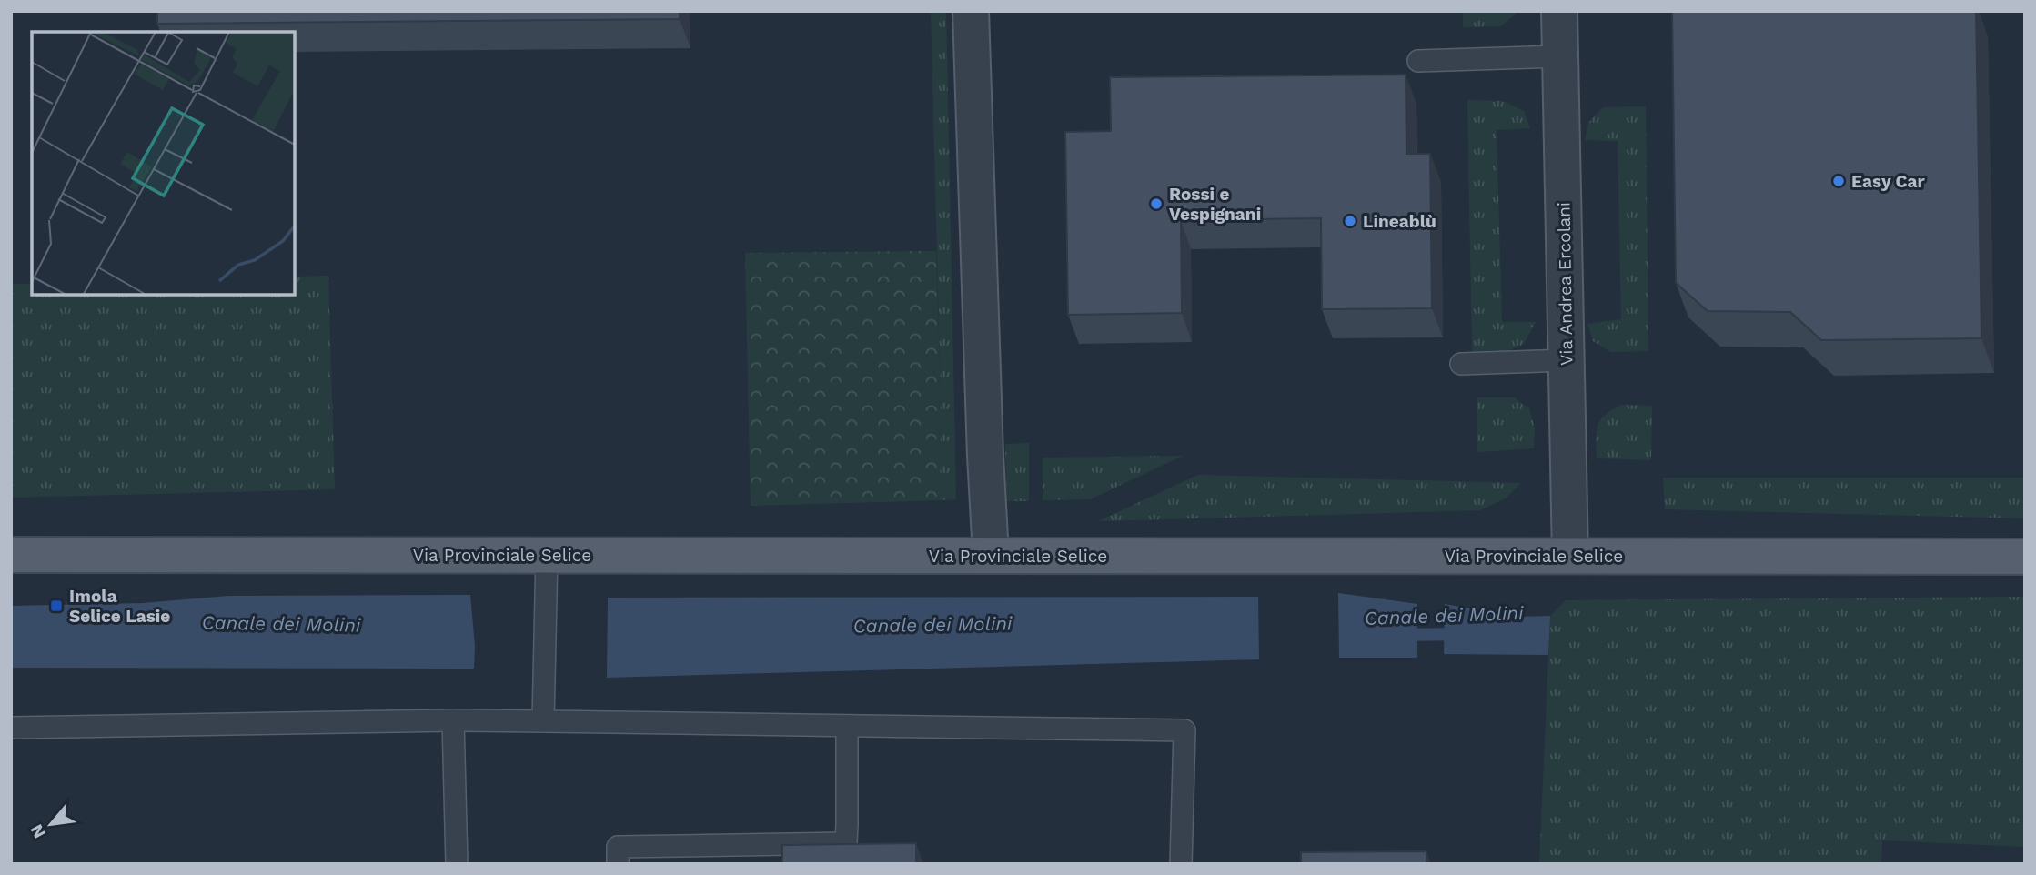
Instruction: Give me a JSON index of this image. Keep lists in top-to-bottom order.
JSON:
{
  "streets": {
    "main road": ["Via Provinciale Selice"],
    "street": ["Via Andrea Ercolani"]
  },
  "crossings": [
    ["Via Andrea Ercolani", "Via Provinciale Selice"]
  ],
  "water": ["Canale dei Molini"],
  "places": {
    "other": ["Easy Car", "Rossi e Vespignani", "Lineablù"],
    "transit": ["Imola Selice Lasie"]
  },
  "north": "bottom left"
}
